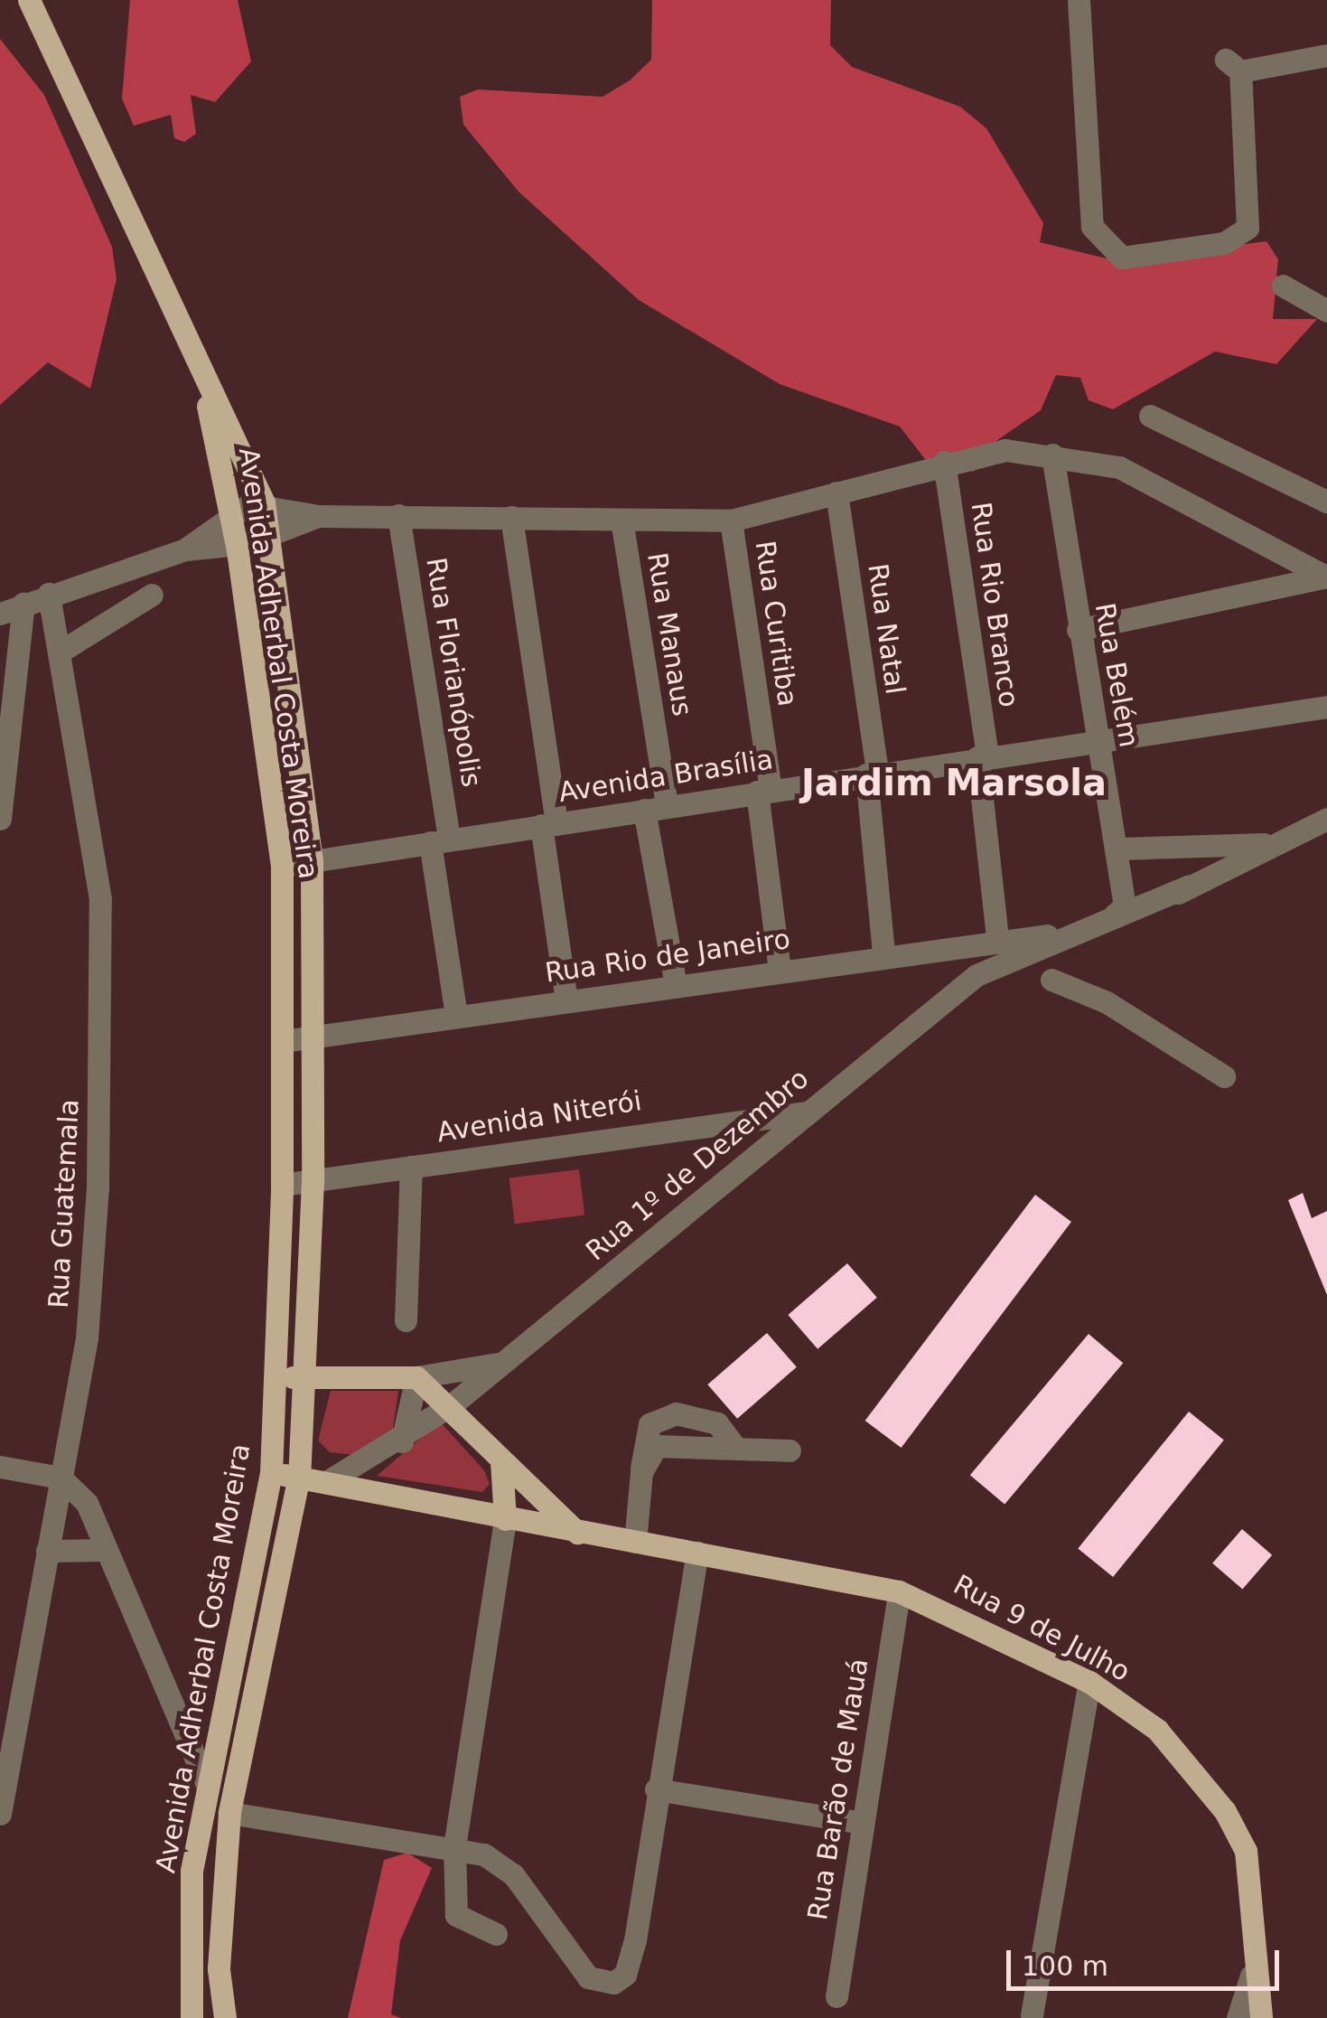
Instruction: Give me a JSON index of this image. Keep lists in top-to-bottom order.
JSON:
{
  "streets": {
    "main road": ["Avenida Adherbal Costa Moreira", "Rua 9 de Julho"],
    "street": [
      "Rua Rio Branco",
      "Rua Curitiba",
      "Rua Natal",
      "Rua Manaus",
      "Rua Florianópolis",
      "Rua Belém",
      "Avenida Brasília",
      "Rua Rio de Janeiro",
      "Avenida Niterói",
      "Rua 1º de Dezembro",
      "Rua Guatemala",
      "Rua Barão de Mauá"
    ]
  },
  "crossings": [
    ["Rua Rio Branco", "Avenida Brasília"],
    ["Rua Rio Branco", "Rua Rio de Janeiro"],
    ["Rua Curitiba", "Avenida Brasília"],
    ["Rua Curitiba", "Rua Rio de Janeiro"],
    ["Rua Natal", "Avenida Brasília"],
    ["Rua Natal", "Rua Rio de Janeiro"],
    ["Rua Manaus", "Avenida Brasília"],
    ["Rua Manaus", "Rua Rio de Janeiro"],
    ["Avenida Adherbal Costa Moreira", "Avenida Brasília"],
    ["Avenida Adherbal Costa Moreira", "Rua Rio de Janeiro"],
    ["Avenida Adherbal Costa Moreira", "Avenida Niterói"],
    ["Avenida Adherbal Costa Moreira", "Rua 9 de Julho"],
    ["Rua Florianópolis", "Avenida Brasília"],
    ["Rua Florianópolis", "Rua Rio de Janeiro"],
    ["Rua Belém", "Avenida Brasília"],
    ["Rua Belém", "Rua 1º de Dezembro"],
    ["Rua Rio de Janeiro", "Rua 1º de Dezembro"],
    ["Avenida Niterói", "Rua 1º de Dezembro"],
    ["Rua 1º de Dezembro", "Rua 9 de Julho"],
    ["Rua 9 de Julho", "Rua Barão de Mauá"]
  ],
  "districts": ["Jardim Marsola"],
  "scale_bar": "100 m"
}
